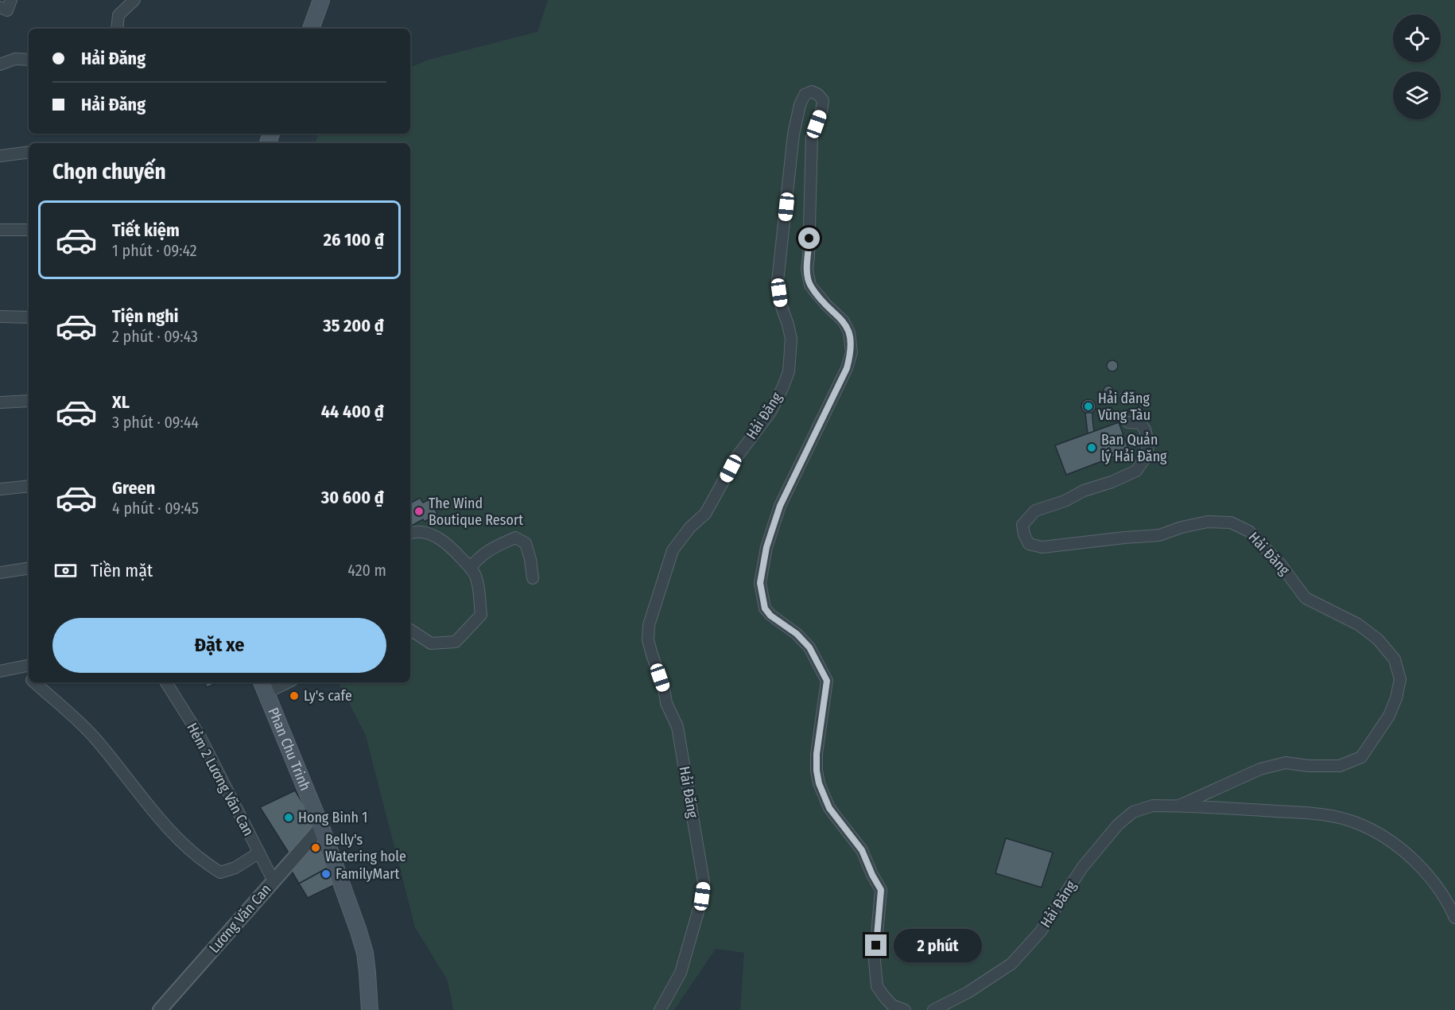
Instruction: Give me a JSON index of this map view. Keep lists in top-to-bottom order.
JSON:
{
  "streets": {
    "main road": ["Phan Chu Trinh"],
    "street": ["Hải Đăng", "Hẻm 2 Lương Văn Can", "Lương Văn Can"]
  },
  "crossings": [
    ["Phan Chu Trinh", "Lương Văn Can"],
    ["Hẻm 2 Lương Văn Can", "Lương Văn Can"]
  ],
  "places": [
    "Hải đăng Vũng Tàu",
    "Ban Quản lý Hải Đăng",
    "The Wind Boutique Resort",
    "Ly's cafe",
    "Hong Binh 1",
    "Belly's Watering hole",
    "FamilyMart"
  ],
  "page": {
    "banner": ["Hải Đăng", "Hải Đăng"],
    "heading": "Chọn chuyến",
    "list": [
      {
        "name": "Tiết kiệm",
        "note": "1 phút · 09:42",
        "value": "26 100 ₫"
      },
      {
        "name": "Tiện nghi",
        "note": "2 phút · 09:43",
        "value": "35 200 ₫"
      },
      {
        "name": "XL",
        "note": "3 phút · 09:44",
        "value": "44 400 ₫"
      },
      {
        "name": "Green",
        "note": "4 phút · 09:45",
        "value": "30 600 ₫"
      }
    ],
    "pay": ["Tiền mặt", "420 m"],
    "buttons": "Đặt xe",
    "bubble": "2 phút"
  }
}
